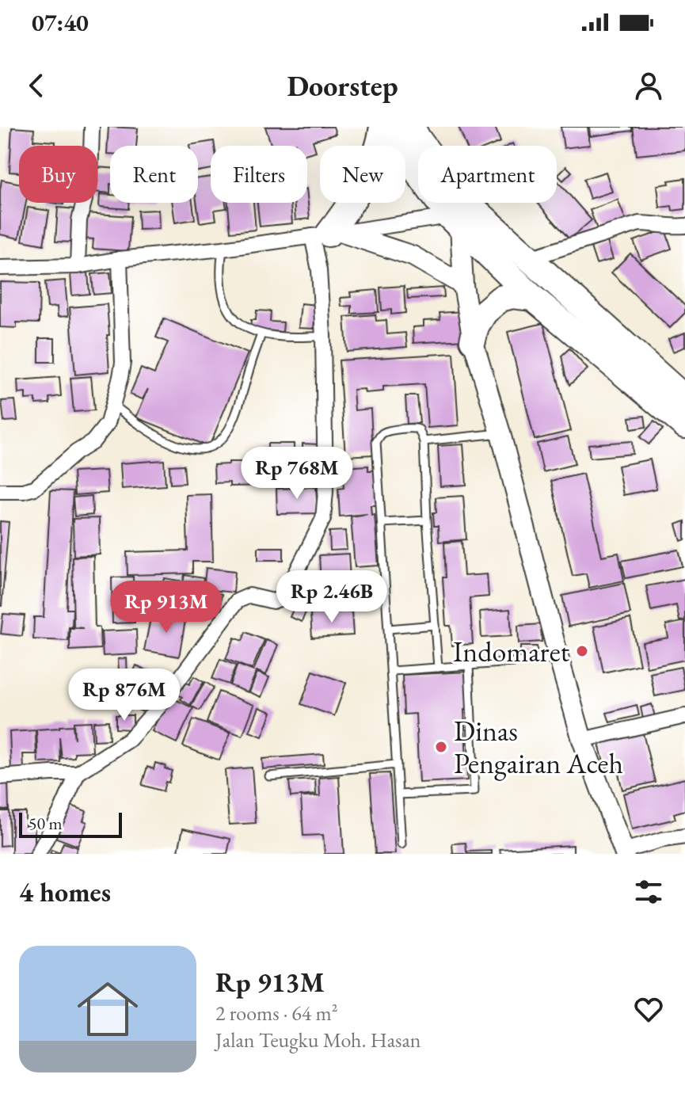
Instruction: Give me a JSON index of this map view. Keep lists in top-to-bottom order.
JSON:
{
  "places": ["Indomaret", "Dinas Pengairan Aceh"],
  "scale_bar": "50 m",
  "page": {
    "status": "07:40",
    "header": "Doorstep",
    "chip": [
      "Buy",
      "Rent",
      "Filters",
      "New",
      "Apartment"
    ],
    "price": [
      "Rp 768M",
      "Rp 2.46B",
      "Rp 913M",
      "Rp 876M"
    ],
    "scale": "50 m",
    "heading": "4 homes",
    "list": [
      {
        "name": "Rp 913M",
        "note": "2 rooms · 64 m² · Jalan Teugku Moh. Hasan"
      }
    ]
  }
}
